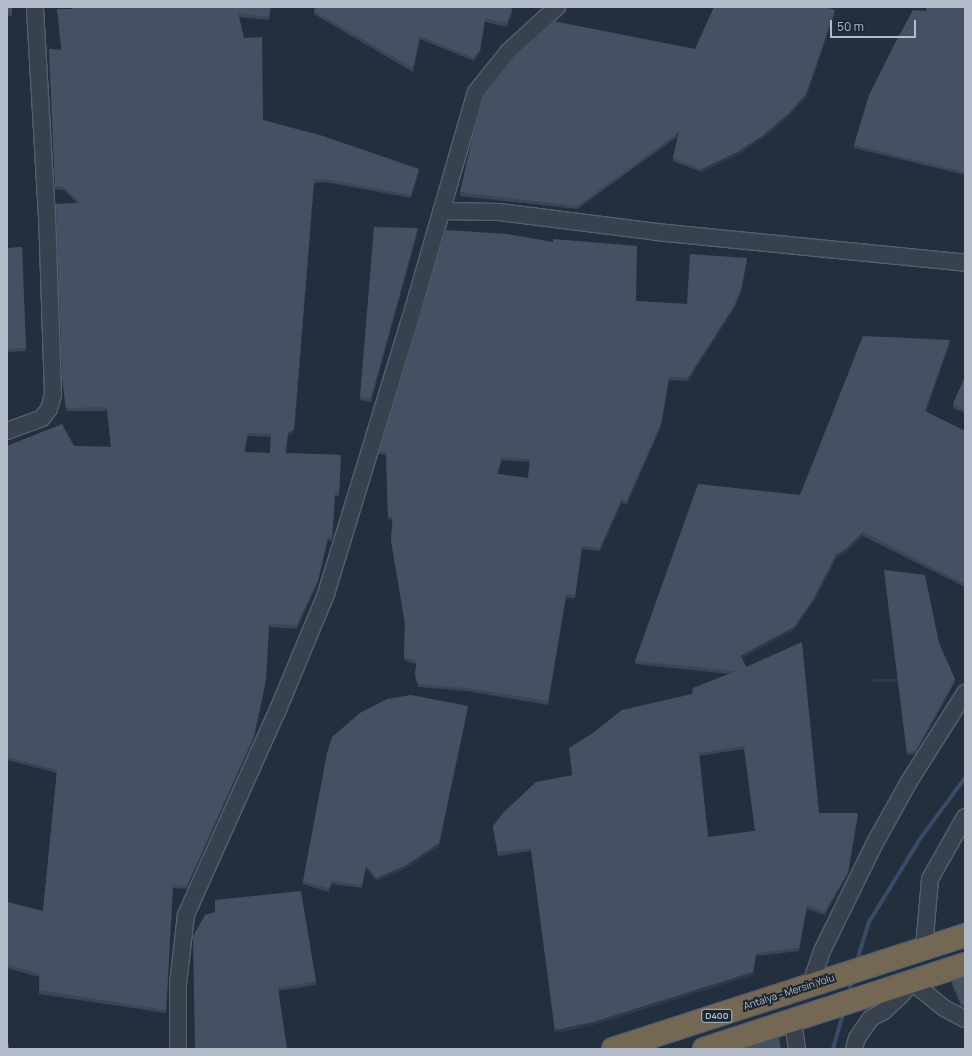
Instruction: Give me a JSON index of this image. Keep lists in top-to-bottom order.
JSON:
{
  "streets": {
    "highway": ["Antalya - Mersin Yolu", "D400"]
  },
  "scale_bar": "50 m"
}
